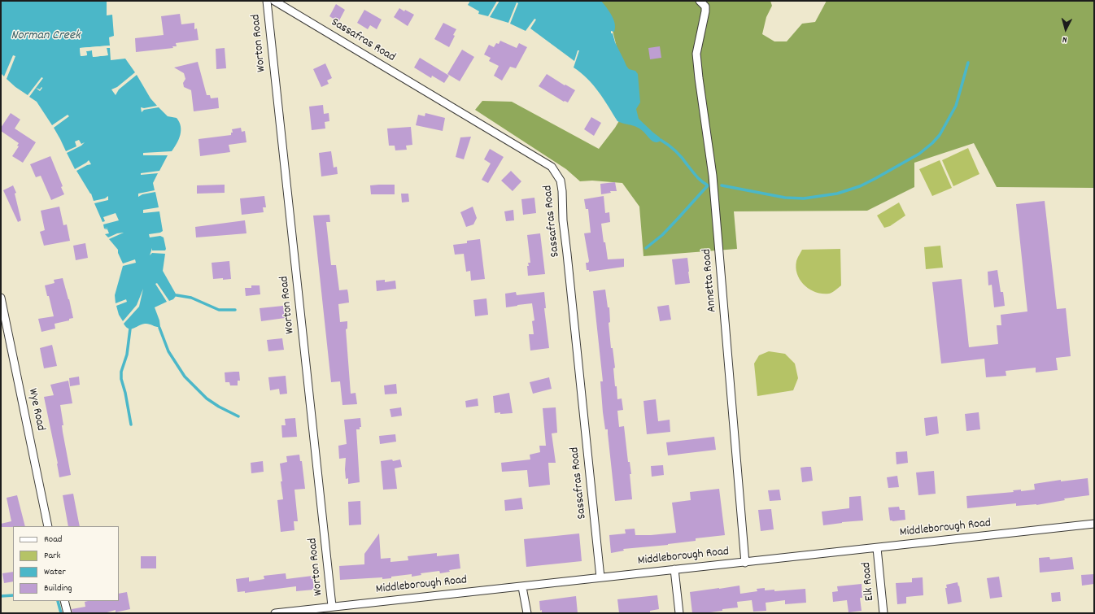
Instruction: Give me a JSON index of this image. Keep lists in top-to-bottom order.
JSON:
{
  "streets": {
    "street": [
      "Sassafras Road",
      "Worton Road",
      "Annetta Road",
      "Wye Road",
      "Middleborough Road",
      "Elk Road"
    ]
  },
  "crossings": [
    ["Sassafras Road", "Middleborough Road"],
    ["Worton Road", "Middleborough Road"],
    ["Annetta Road", "Middleborough Road"],
    ["Middleborough Road", "Elk Road"]
  ],
  "water": ["Norman Creek"],
  "legend": [
    "Road",
    "Park",
    "Water",
    "Building"
  ],
  "north": "bottom"
}
